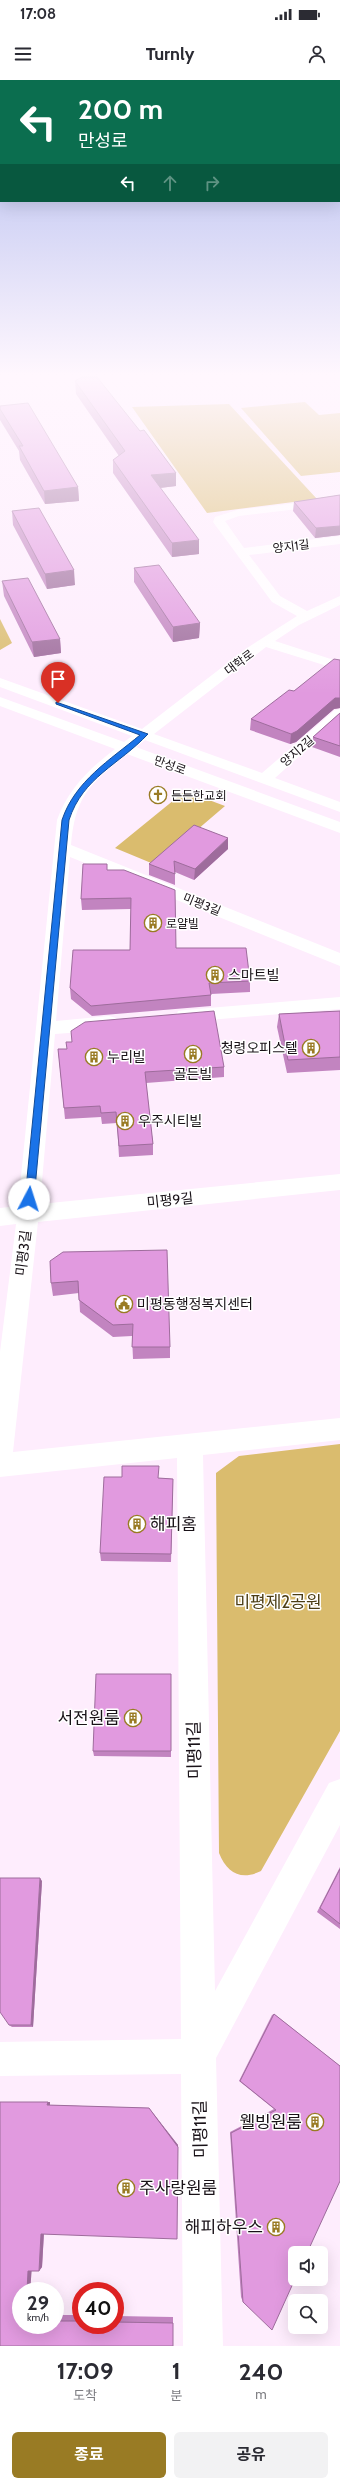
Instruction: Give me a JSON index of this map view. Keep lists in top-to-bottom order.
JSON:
{
  "streets": {
    "street": [
      "양지1길",
      "대학로",
      "양지2길",
      "만성로",
      "미평3길",
      "미평9길",
      "미평11길"
    ]
  },
  "crossings": [
    ["대학로", "만성로"],
    ["대학로", "미평3길"],
    ["양지2길", "만성로"],
    ["만성로", "미평3길"],
    ["미평3길", "미평9길"]
  ],
  "parks": ["미평제2공원"],
  "places": {
    "church": ["든든한교회"],
    "building": [
      "로얄빌",
      "스마트빌",
      "청령오피스텔",
      "골든빌",
      "누리빌",
      "우주시티빌",
      "해피홈",
      "서전원룸",
      "웰빙원룸",
      "주사랑원룸",
      "해피하우스"
    ],
    "public building": ["미평동행정복지센터"]
  },
  "page": {
    "status": "17:08",
    "header": "Turnly",
    "turn": ["200 m", "만성로"],
    "speed": "29 km/h",
    "limit": "40",
    "eta": [
      "17:09",
      "도착",
      "1",
      "분",
      "240",
      "m"
    ],
    "buttons": ["종료", "공유"]
  }
}
